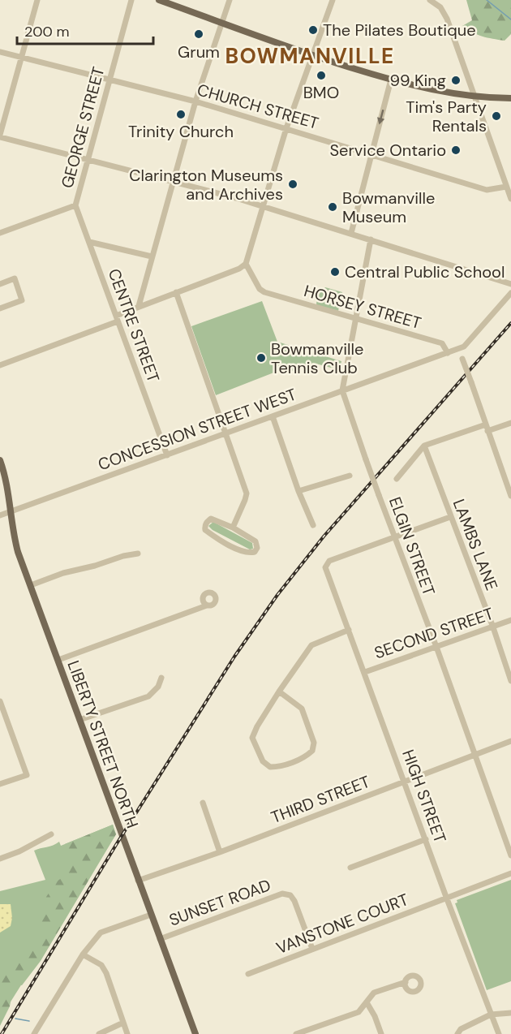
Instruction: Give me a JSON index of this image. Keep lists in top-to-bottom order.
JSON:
{
  "streets": {
    "main road": ["LIBERTY STREET NORTH"],
    "street": [
      "CHURCH STREET",
      "GEORGE STREET",
      "HORSEY STREET",
      "CENTRE STREET",
      "CONCESSION STREET WEST",
      "LAMBS LANE",
      "ELGIN STREET",
      "SECOND STREET",
      "HIGH STREET",
      "THIRD STREET",
      "SUNSET ROAD",
      "VANSTONE COURT"
    ]
  },
  "crossings": [
    ["CHURCH STREET", "GEORGE STREET"],
    ["GEORGE STREET", "CENTRE STREET"],
    ["HORSEY STREET", "CONCESSION STREET WEST"],
    ["HORSEY STREET", "ELGIN STREET"],
    ["CENTRE STREET", "CONCESSION STREET WEST"],
    ["CONCESSION STREET WEST", "ELGIN STREET"],
    ["CONCESSION STREET WEST", "LIBERTY STREET NORTH"],
    ["LAMBS LANE", "SECOND STREET"],
    ["ELGIN STREET", "SECOND STREET"],
    ["ELGIN STREET", "HIGH STREET"],
    ["ELGIN STREET", "THIRD STREET"],
    ["SECOND STREET", "HIGH STREET"],
    ["LIBERTY STREET NORTH", "THIRD STREET"],
    ["LIBERTY STREET NORTH", "SUNSET ROAD"],
    ["HIGH STREET", "THIRD STREET"],
    ["HIGH STREET", "VANSTONE COURT"],
    ["SUNSET ROAD", "VANSTONE COURT"]
  ],
  "districts": ["BOWMANVILLE"],
  "places": [
    "The Pilates Boutique",
    "Grum",
    "BMO",
    "99 King",
    "Trinity Church",
    "Tim's Party Rentals",
    "Service Ontario",
    "Clarington Museums and Archives",
    "Bowmanville Museum",
    "Central Public School",
    "Bowmanville Tennis Club"
  ],
  "scale_bar": "200 m"
}
